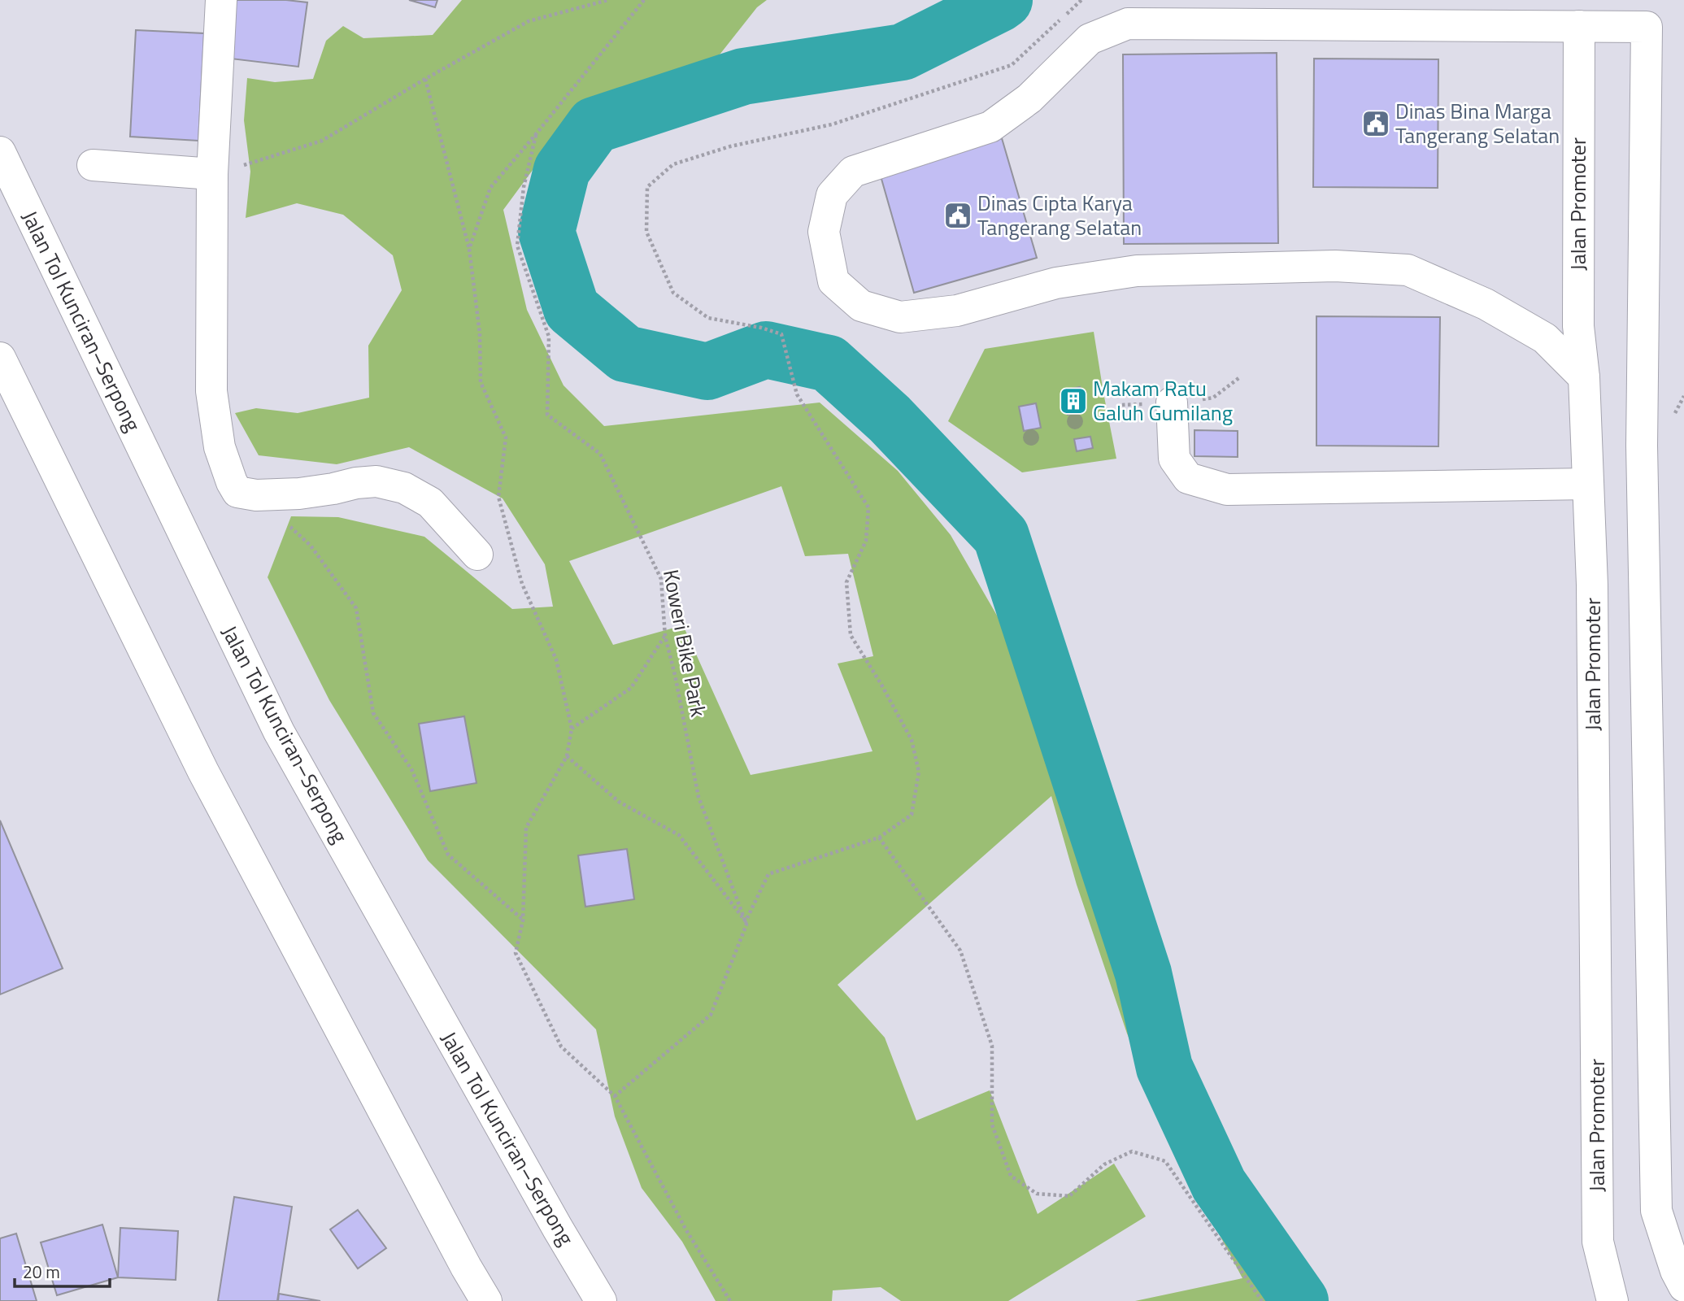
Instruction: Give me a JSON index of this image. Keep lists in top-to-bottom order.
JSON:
{
  "streets": {
    "main road": ["Jalan Promoter", "Jalan Tol Kunciran–Serpong"],
    "path": ["Koweri Bike Park"]
  },
  "places": {
    "public building": ["Dinas Bina Marga Tangerang Selatan", "Dinas Cipta Karya Tangerang Selatan"],
    "building": ["Makam Ratu Galuh Gumilang"]
  },
  "scale_bar": "20 m"
}
